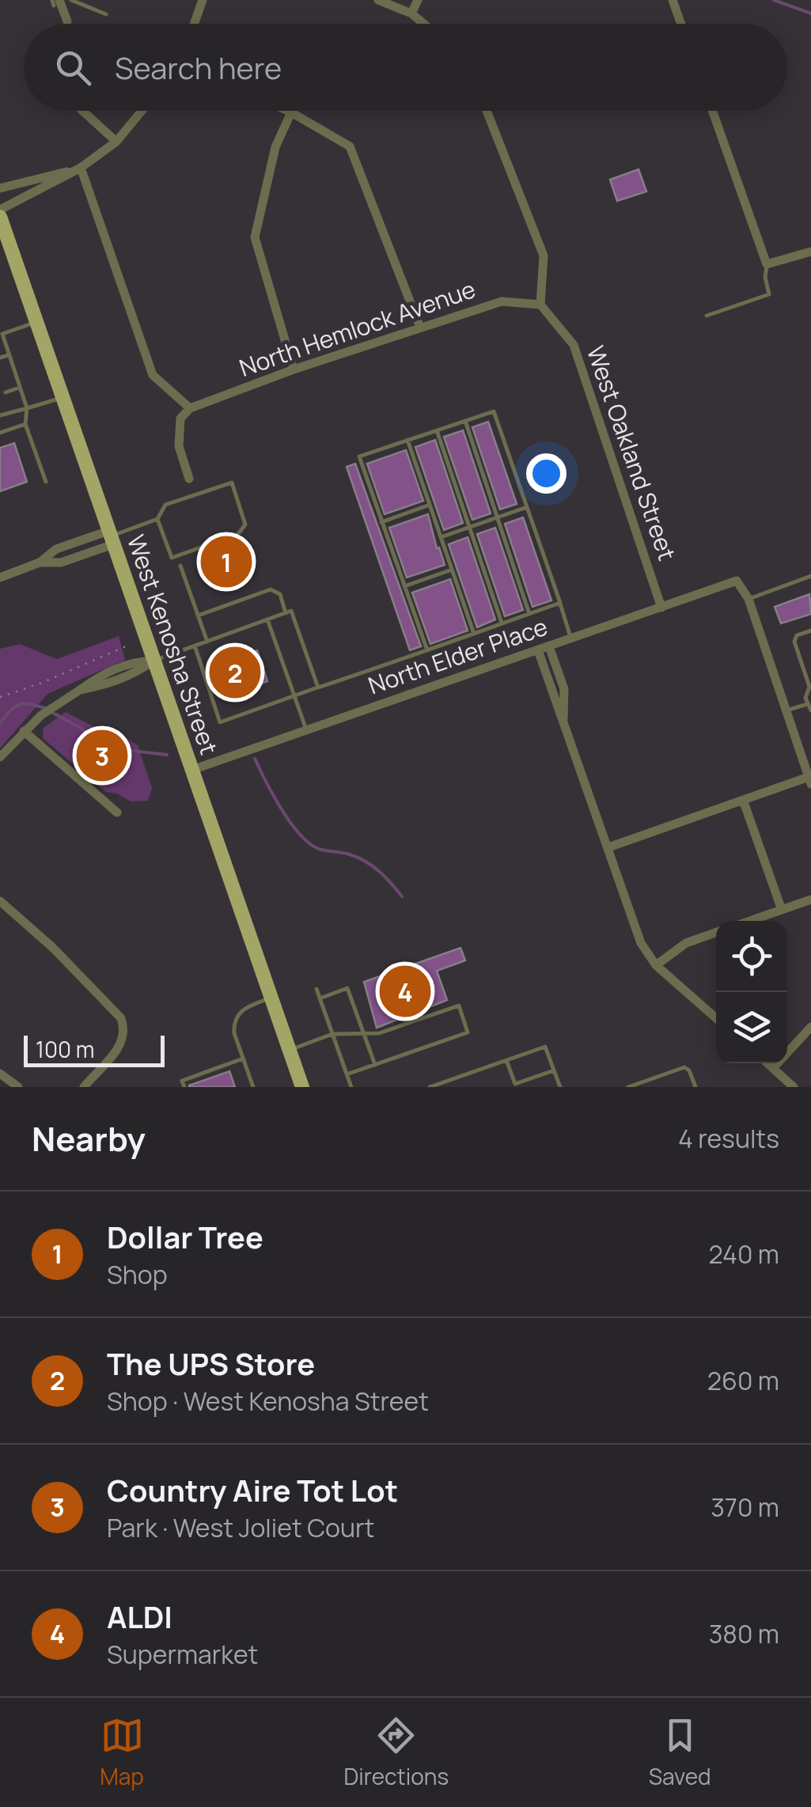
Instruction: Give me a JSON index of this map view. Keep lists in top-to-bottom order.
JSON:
{
  "streets": {
    "main road": ["West Kenosha Street"],
    "street": ["North Hemlock Avenue", "West Oakland Street", "North Elder Place"]
  },
  "crossings": [
    ["North Hemlock Avenue", "West Oakland Street"],
    ["West Oakland Street", "North Elder Place"],
    ["West Kenosha Street", "North Elder Place"]
  ],
  "scale_bar": "100 m",
  "page": {
    "search": "Search here",
    "pins": [
      "1",
      "2",
      "3",
      "4"
    ],
    "scale": "100 m",
    "heading": ["Nearby", "4 results"],
    "list": [
      {
        "mark": "1",
        "name": "Dollar Tree",
        "note": "Shop",
        "value": "240 m"
      },
      {
        "mark": "2",
        "name": "The UPS Store",
        "note": "Shop · West Kenosha Street",
        "value": "260 m"
      },
      {
        "mark": "3",
        "name": "Country Aire Tot Lot",
        "note": "Park · West Joliet Court",
        "value": "370 m"
      },
      {
        "mark": "4",
        "name": "ALDI",
        "note": "Supermarket",
        "value": "380 m"
      }
    ],
    "nav": ["Map", "Directions", "Saved"]
  }
}
